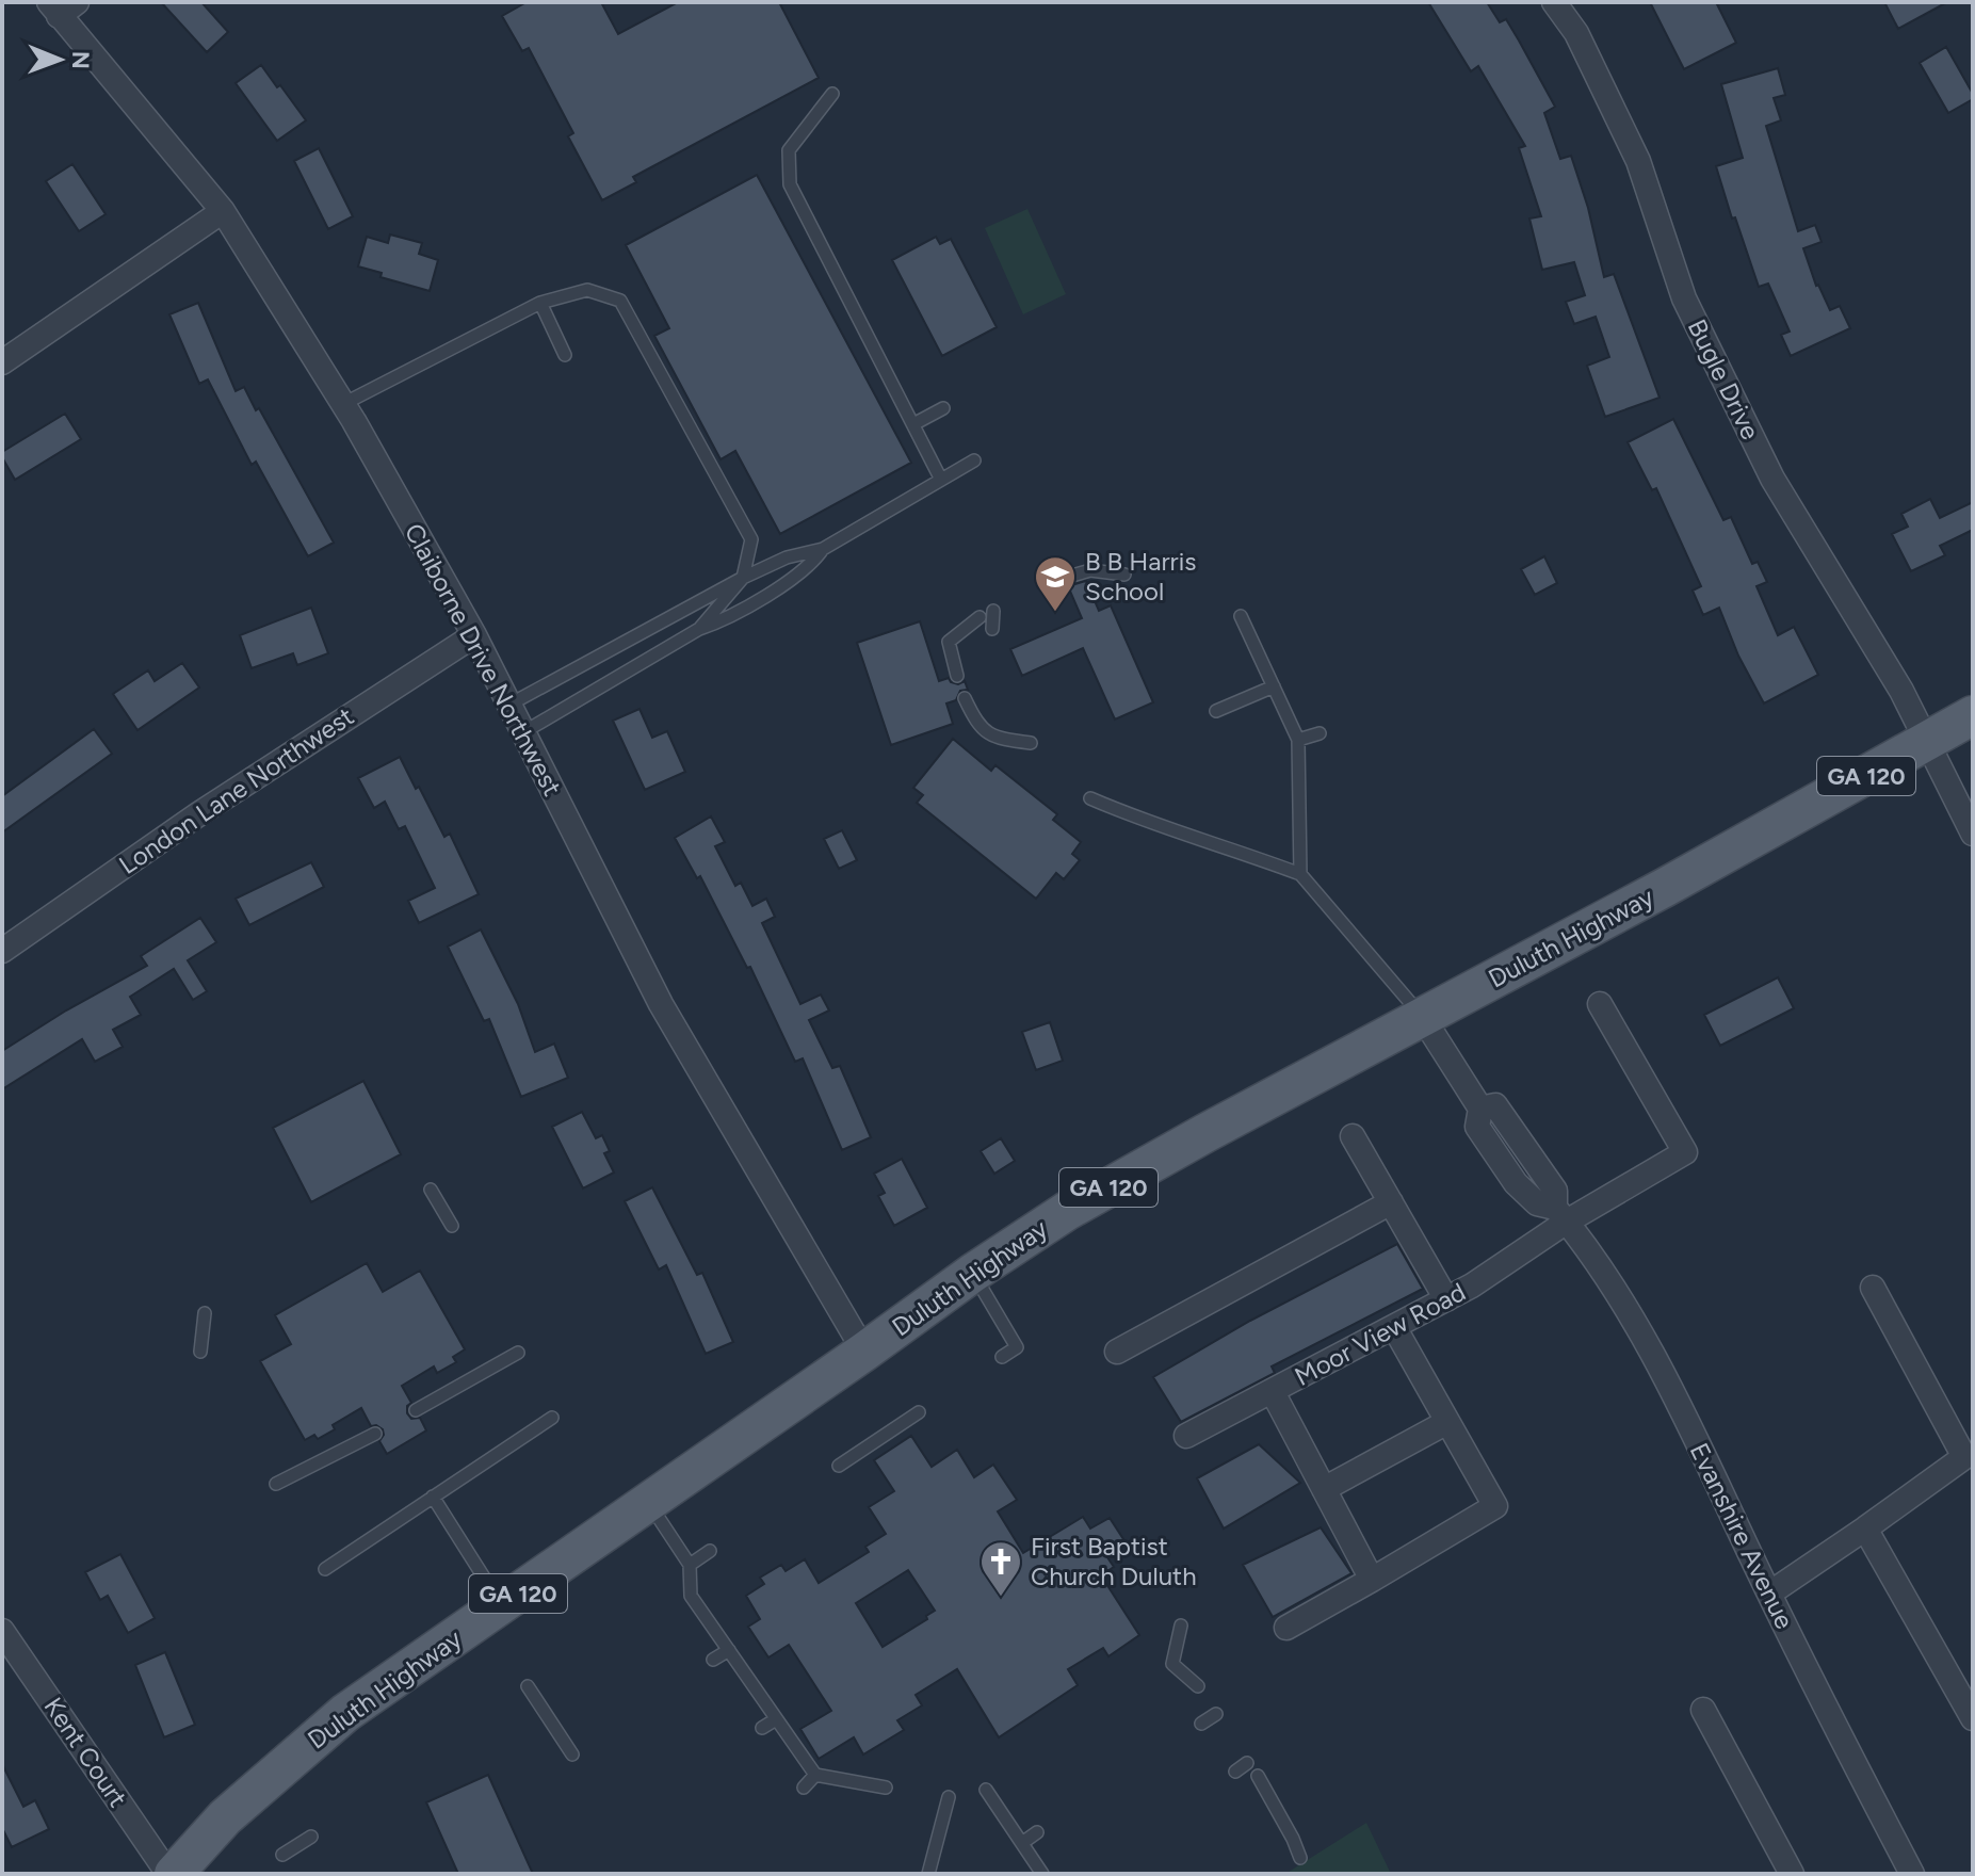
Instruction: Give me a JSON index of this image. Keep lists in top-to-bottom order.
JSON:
{
  "streets": {
    "main road": ["GA 120", "Duluth Highway"],
    "street": [
      "Bugle Drive",
      "Claiborne Drive Northwest",
      "London Lane Northwest",
      "Moor View Road",
      "Evanshire Avenue",
      "Kent Court"
    ]
  },
  "crossings": [
    ["Bugle Drive", "Duluth Highway"],
    ["Claiborne Drive Northwest", "London Lane Northwest"],
    ["Claiborne Drive Northwest", "Duluth Highway"],
    ["Duluth Highway", "Evanshire Avenue"],
    ["Duluth Highway", "Kent Court"],
    ["Moor View Road", "Evanshire Avenue"]
  ],
  "places": {
    "school or university": ["B B Harris School"],
    "church": ["First Baptist Church Duluth"]
  },
  "north": "right"
}
